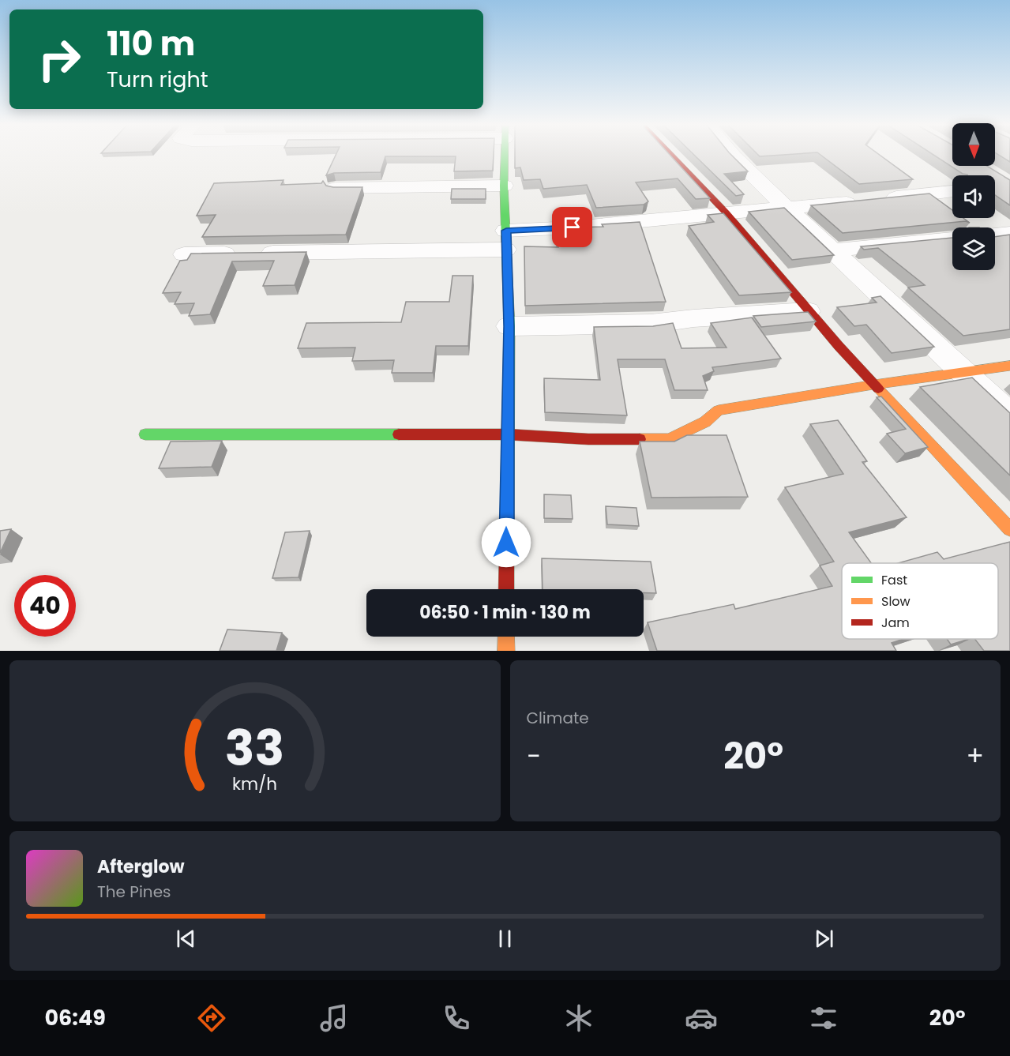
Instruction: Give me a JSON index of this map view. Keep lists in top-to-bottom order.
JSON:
{
  "legend": ["Fast", "Slow", "Jam"],
  "north": "bottom",
  "page": {
    "turn": ["110 m", "Turn right"],
    "limit": "40",
    "trip": "06:50 · 1 min · 130 m",
    "tile": "Climate",
    "heat": ["−", "20°", "+"],
    "song": ["Afterglow", "The Pines"],
    "tabs": ["06:49", "20°"],
    "gauge": ["33", "km/h"]
  }
}
